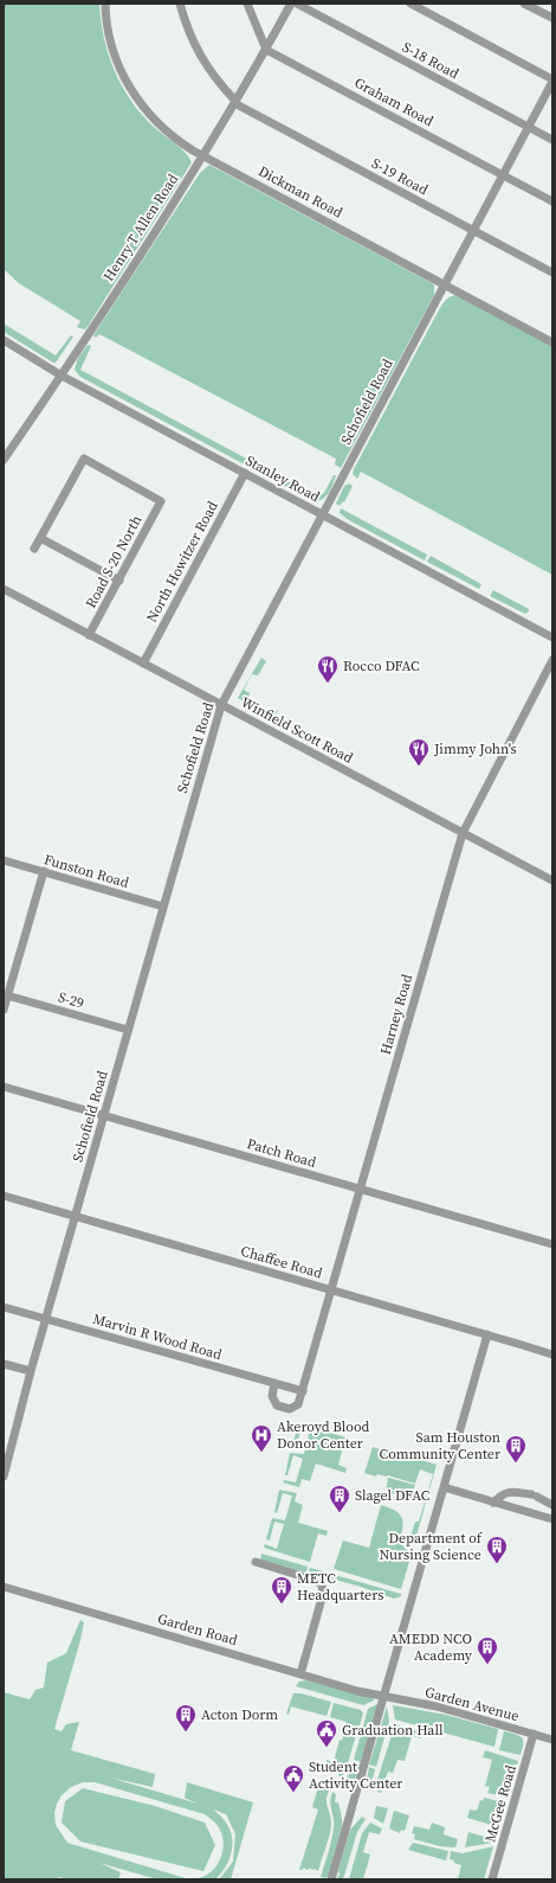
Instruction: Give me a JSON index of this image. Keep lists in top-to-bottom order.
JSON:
{
  "streets": {
    "street": [
      "S-18 Road",
      "Graham Road",
      "S-19 Road",
      "Dickman Road",
      "Henry T Allen Road",
      "Schofield Road",
      "Stanley Road",
      "Road S-20 North",
      "North Howitzer Road",
      "Winfield Scott Road",
      "Funston Road",
      "S-29",
      "Harney Road",
      "Patch Road",
      "Chaffee Road",
      "Marvin R Wood Road",
      "Garden Road",
      "Garden Avenue",
      "McGee Road"
    ]
  },
  "crossings": [
    ["S-18 Road", "Schofield Road"],
    ["Graham Road", "Henry T Allen Road"],
    ["Graham Road", "Schofield Road"],
    ["S-19 Road", "Henry T Allen Road"],
    ["S-19 Road", "Schofield Road"],
    ["Dickman Road", "Henry T Allen Road"],
    ["Dickman Road", "Schofield Road"],
    ["Henry T Allen Road", "Stanley Road"],
    ["Schofield Road", "Stanley Road"],
    ["Schofield Road", "Winfield Scott Road"],
    ["Schofield Road", "Funston Road"],
    ["Schofield Road", "S-29"],
    ["Schofield Road", "Patch Road"],
    ["Schofield Road", "Chaffee Road"],
    ["Schofield Road", "Marvin R Wood Road"],
    ["Stanley Road", "North Howitzer Road"],
    ["Road S-20 North", "Winfield Scott Road"],
    ["North Howitzer Road", "Winfield Scott Road"],
    ["Winfield Scott Road", "Harney Road"],
    ["Harney Road", "Patch Road"],
    ["Harney Road", "Chaffee Road"],
    ["Harney Road", "Marvin R Wood Road"],
    ["Garden Road", "Garden Avenue"],
    ["Garden Avenue", "McGee Road"]
  ],
  "places": {
    "restaurant": ["Rocco DFAC", "Jimmy John's"],
    "hospital": ["Akeroyd Blood Donor Center"],
    "building": [
      "Sam Houston Community Center",
      "Slagel DFAC",
      "Department of Nursing Science",
      "METC Headquarters",
      "AMEDD NCO Academy",
      "Acton Dorm"
    ],
    "public building": ["Graduation Hall", "Student Activity Center"]
  }
}
